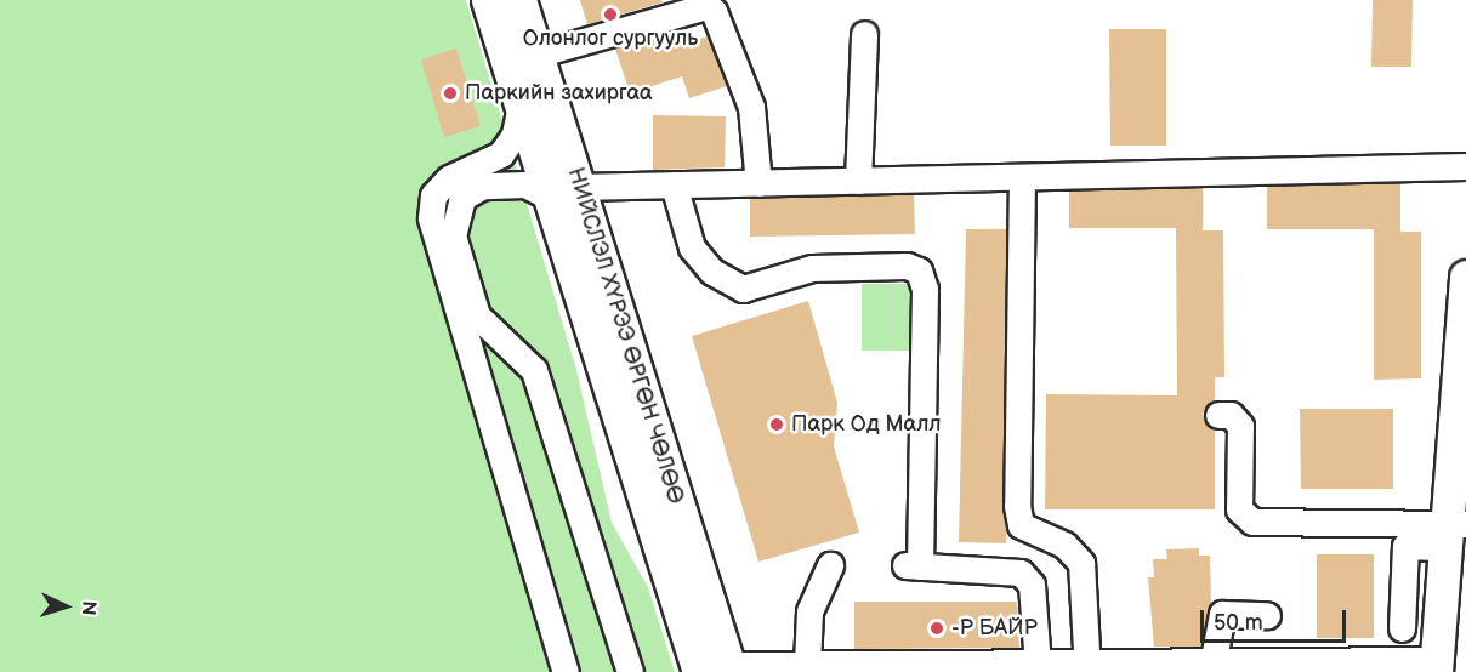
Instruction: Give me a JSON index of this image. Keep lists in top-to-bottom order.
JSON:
{
  "streets": {
    "main road": ["НИЙСЛЭЛ ХҮРЭЭ ӨРГӨН ЧӨЛӨӨ"]
  },
  "places": [
    "Олонлог сургууль",
    "Паркийн захиргаа",
    "Парк Од Малл",
    "-Р БАЙР"
  ],
  "scale_bar": "50 m",
  "north": "right"
}
